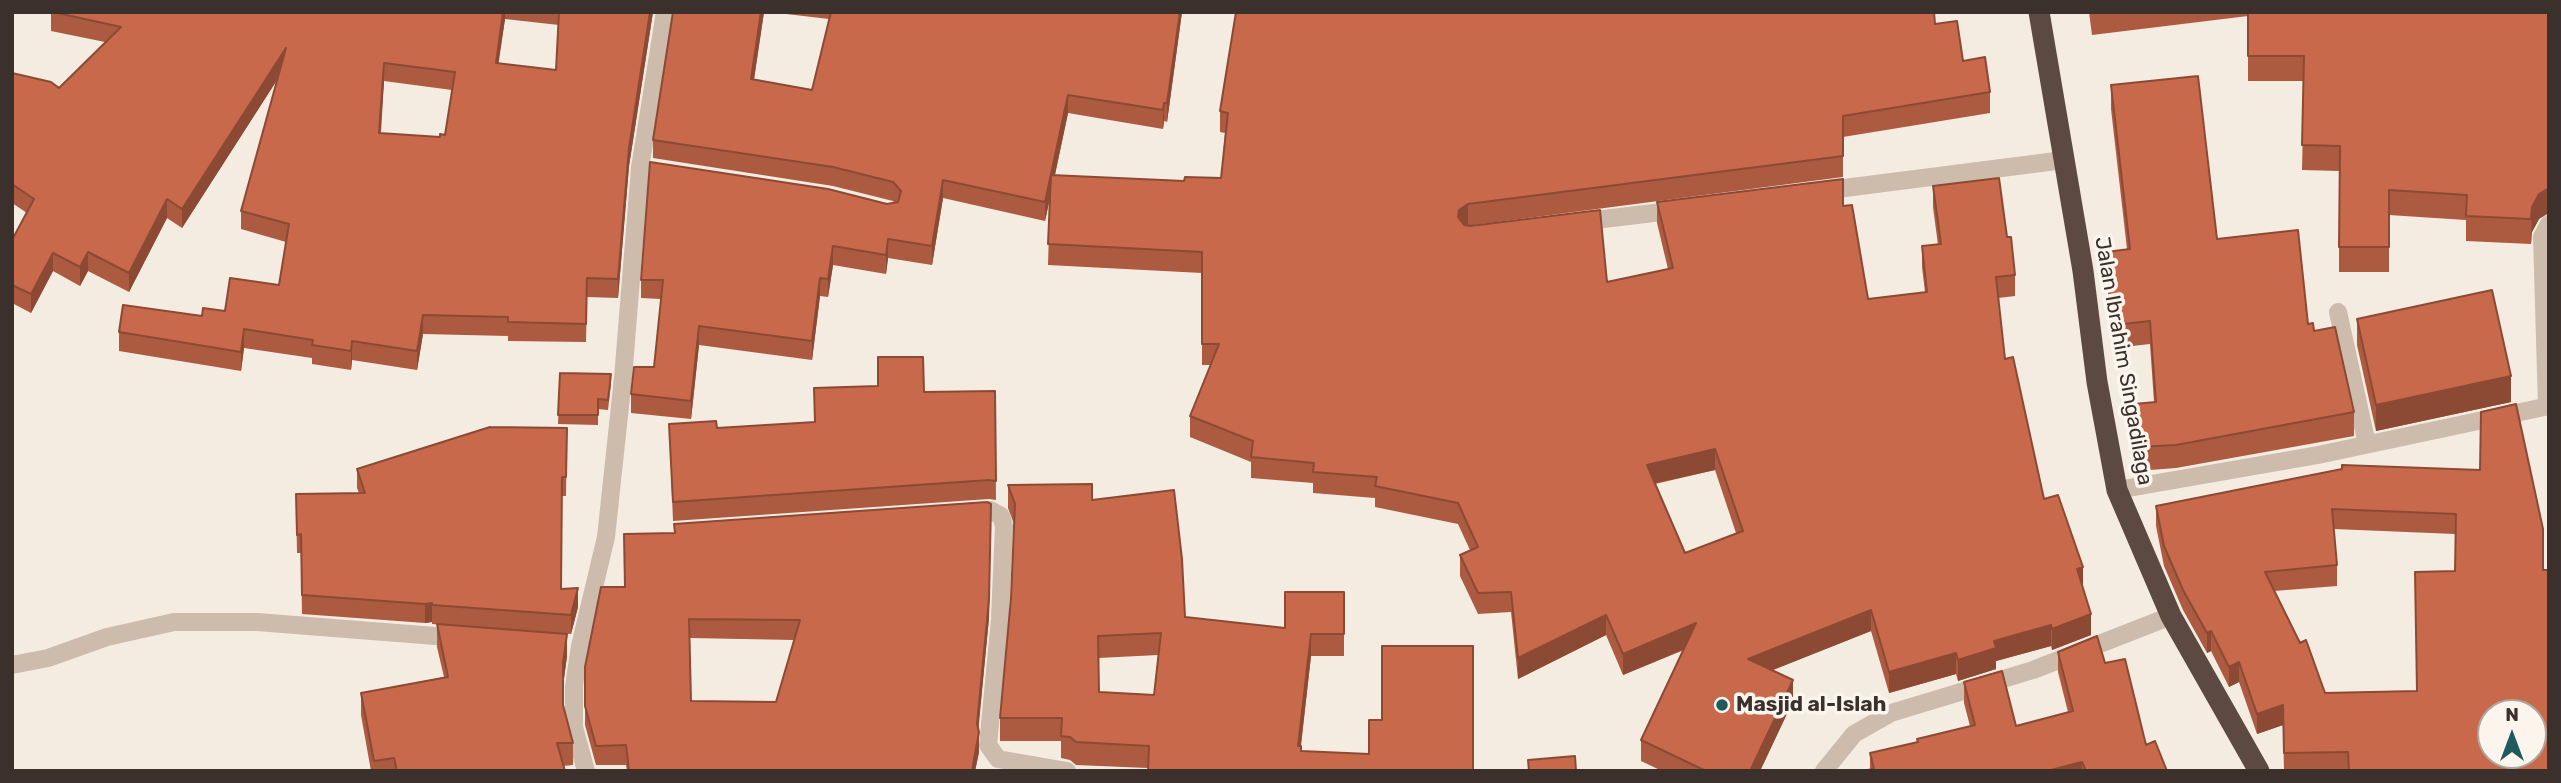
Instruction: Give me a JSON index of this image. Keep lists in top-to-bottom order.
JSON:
{
  "streets": {
    "highway": ["Jalan Ibrahim Singadilaga"]
  },
  "places": ["Masjid al-Islah"],
  "north": "top"
}
